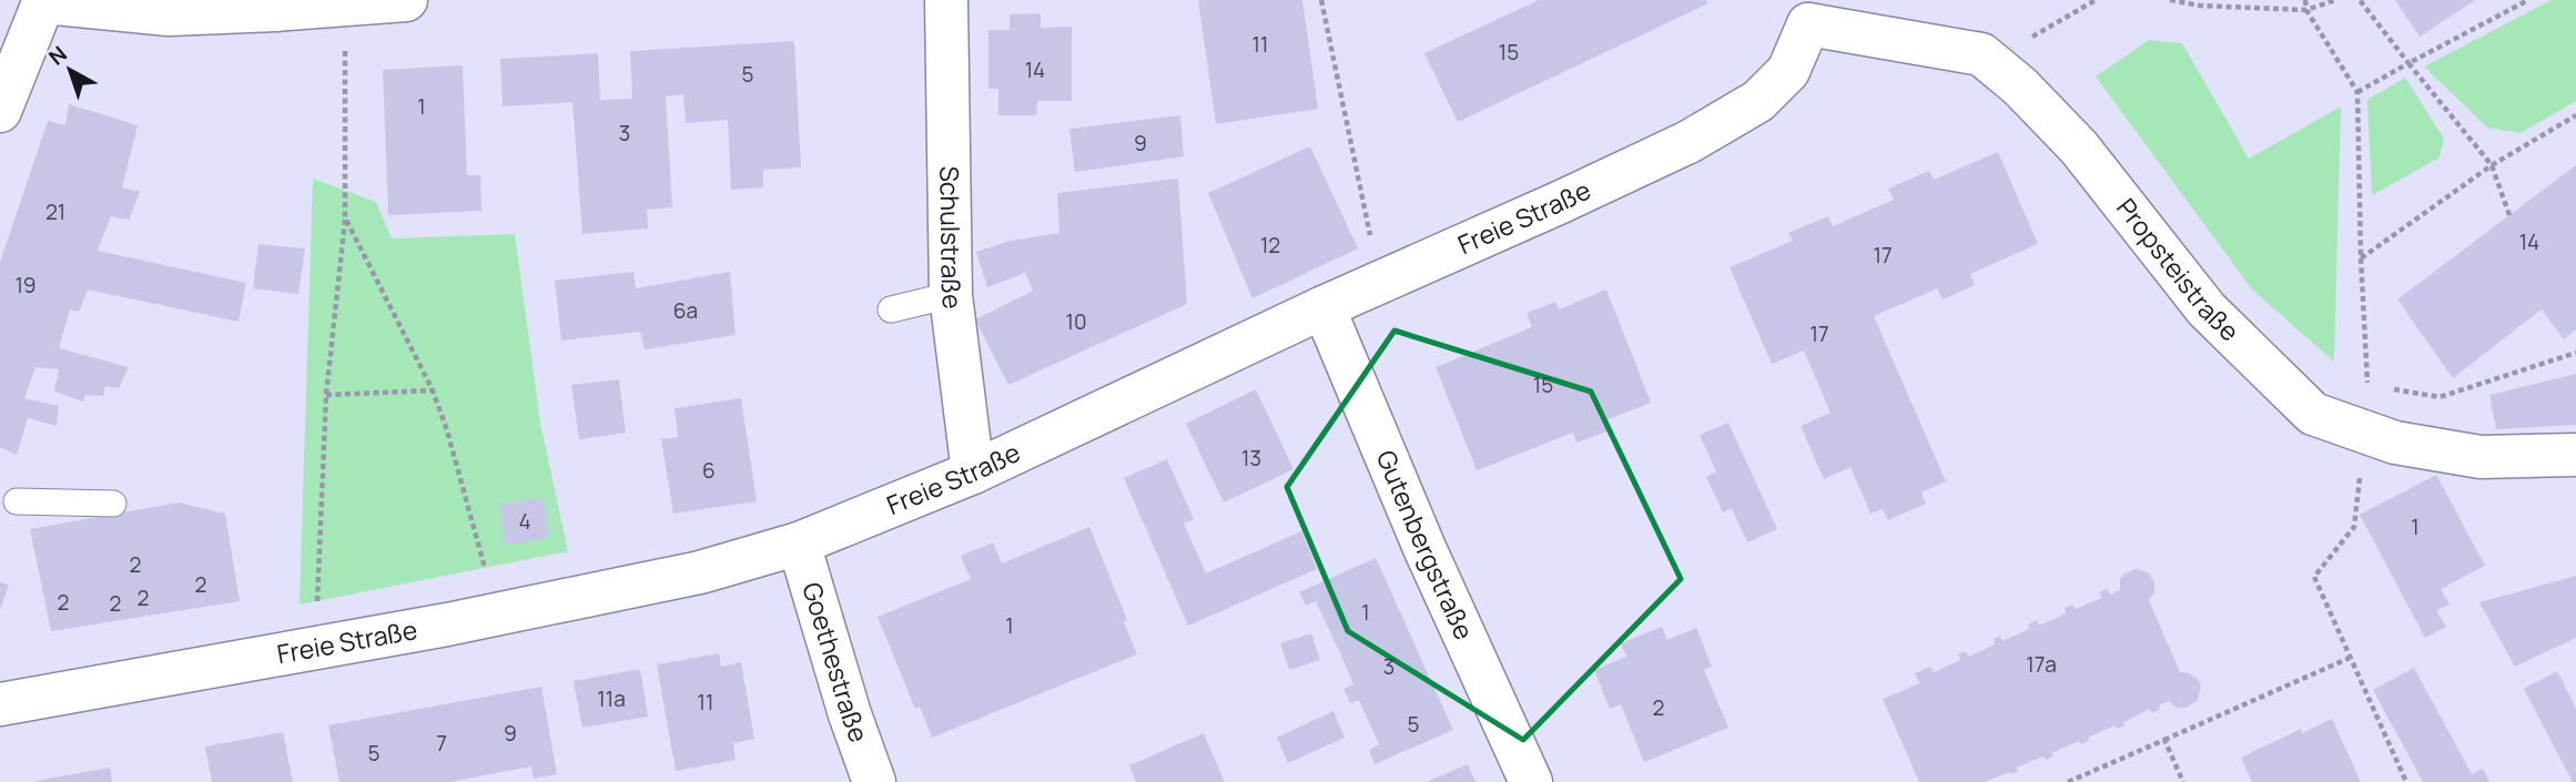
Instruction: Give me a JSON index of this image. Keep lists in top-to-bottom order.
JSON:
{
  "streets": {
    "street": [
      "Freie Straße",
      "Schulstraße",
      "Propsteistraße",
      "Gutenbergstraße",
      "Goethestraße"
    ]
  },
  "crossings": [
    ["Freie Straße", "Schulstraße"],
    ["Freie Straße", "Propsteistraße"],
    ["Freie Straße", "Gutenbergstraße"],
    ["Freie Straße", "Goethestraße"]
  ],
  "house_numbers": [
    "11",
    "15",
    "14",
    "5",
    "1",
    "3",
    "9",
    "21",
    "14",
    "12",
    "17",
    "19",
    "6a",
    "10",
    "17",
    "15",
    "13",
    "6",
    "4",
    "1",
    "2",
    "2",
    "2",
    "2",
    "2",
    "1",
    "1",
    "17a",
    "3",
    "11a",
    "11",
    "2",
    "5",
    "9",
    "7",
    "5"
  ],
  "north": "top left"
}
